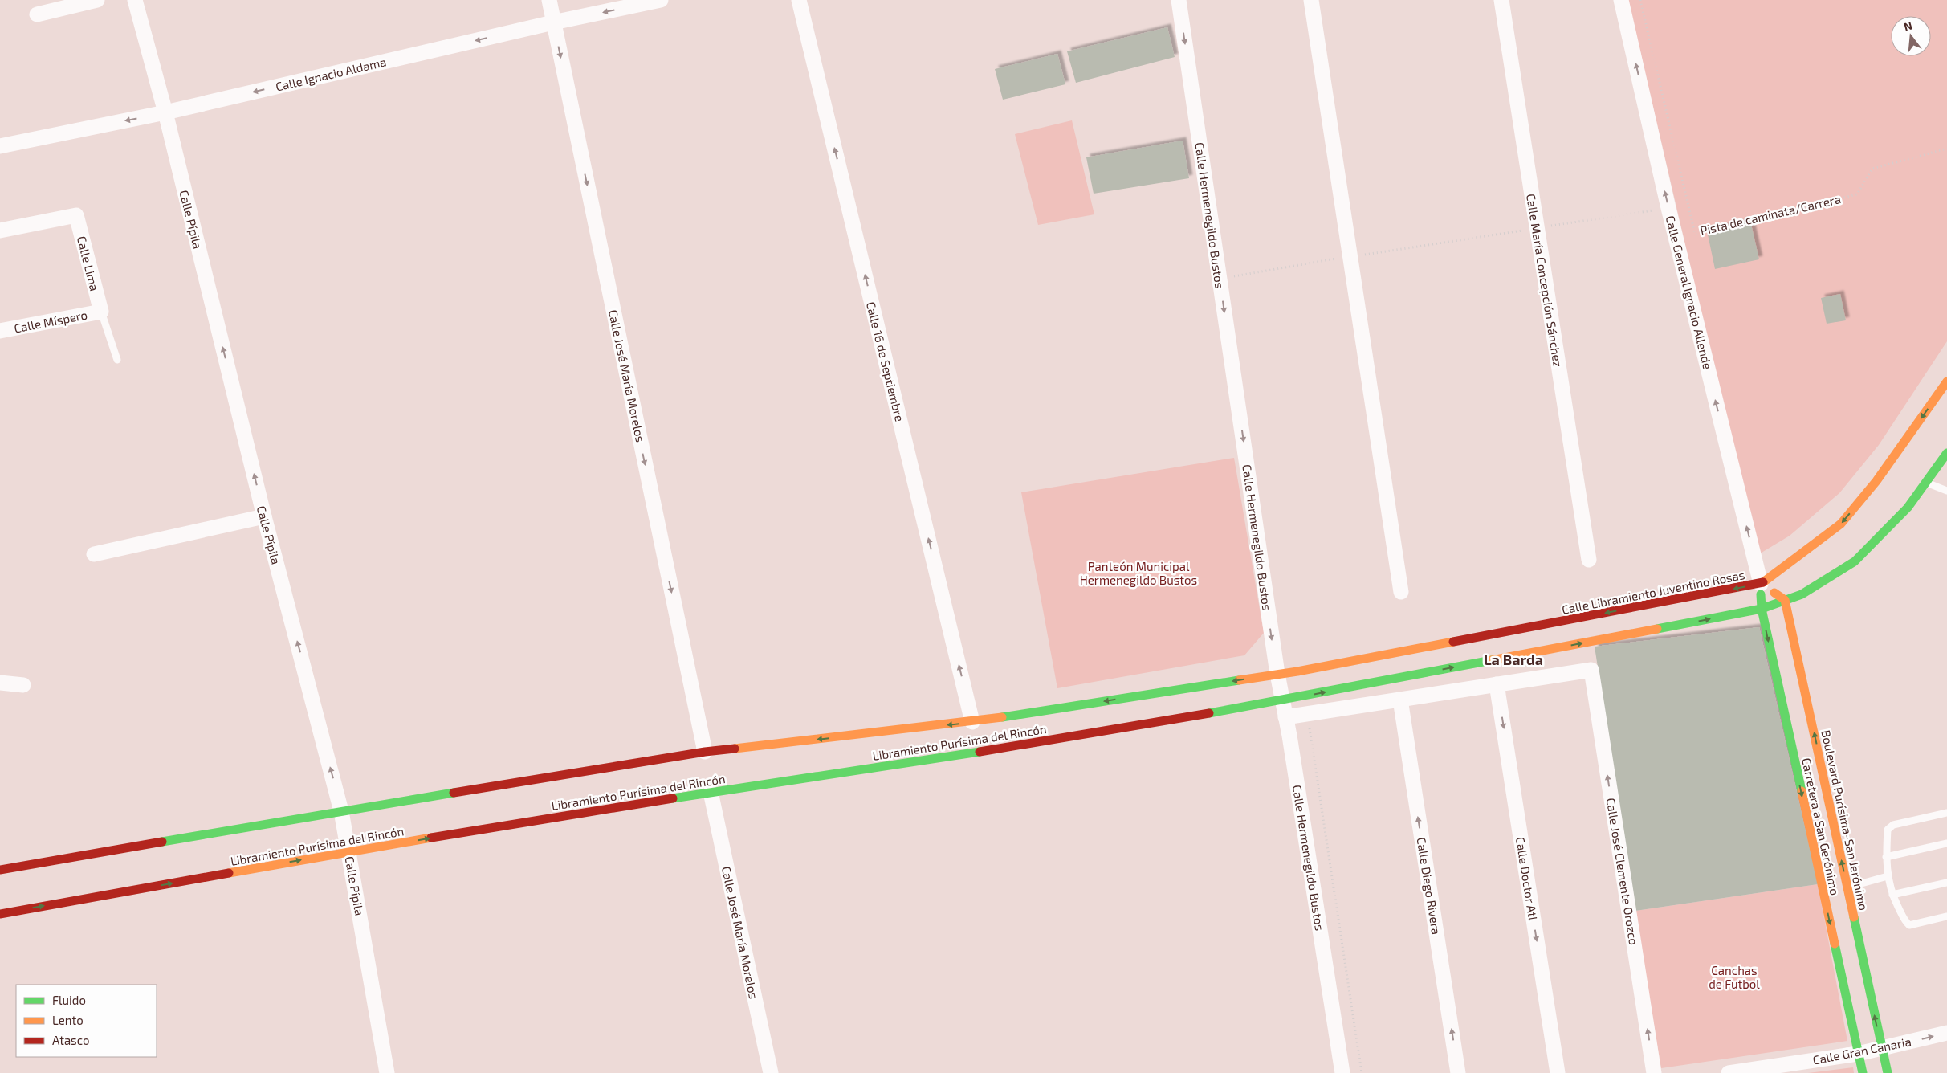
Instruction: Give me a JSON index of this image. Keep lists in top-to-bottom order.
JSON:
{
  "streets": {
    "main road": [
      "Calle Libramiento Juventino Rosas",
      "Libramiento Purísima del Rincón",
      "Boulevard Purísima-San Jerónimo",
      "Carretera a San Gerónimo"
    ],
    "street": [
      "Calle Ignacio Aldama",
      "Calle Hermenegildo Bustos",
      "Calle Pípila",
      "Calle Lima",
      "Calle María Concepción Sánchez",
      "Calle General Ignacio Allende",
      "Calle Míspero",
      "Calle 16 de Septiembre",
      "Calle José María Morelos",
      "Calle José Clemente Orozco",
      "Calle Doctor Atl",
      "Calle Diego Rivera",
      "Calle Gran Canaria"
    ],
    "path": ["Pista de caminata/Carrera"]
  },
  "crossings": [
    ["Calle Ignacio Aldama", "Calle Pípila"],
    ["Calle Ignacio Aldama", "Calle José María Morelos"],
    ["Calle Hermenegildo Bustos", "Calle Libramiento Juventino Rosas"],
    ["Calle Hermenegildo Bustos", "Libramiento Purísima del Rincón"],
    ["Calle Pípila", "Libramiento Purísima del Rincón"],
    ["Calle Lima", "Calle Míspero"],
    ["Calle General Ignacio Allende", "Calle Libramiento Juventino Rosas"],
    ["Calle General Ignacio Allende", "Carretera a San Gerónimo"],
    ["Calle 16 de Septiembre", "Libramiento Purísima del Rincón"],
    ["Calle José María Morelos", "Libramiento Purísima del Rincón"],
    ["Calle Libramiento Juventino Rosas", "Libramiento Purísima del Rincón"],
    ["Calle Libramiento Juventino Rosas", "Carretera a San Gerónimo"],
    ["Boulevard Purísima-San Jerónimo", "Calle Gran Canaria"],
    ["Carretera a San Gerónimo", "Calle Gran Canaria"],
    ["Calle José Clemente Orozco", "Calle Doctor Atl"]
  ],
  "one_way": [
    "Calle Ignacio Aldama",
    "Calle Pípila",
    "Calle General Ignacio Allende",
    "Calle 16 de Septiembre",
    "Calle José María Morelos",
    "Boulevard Purísima-San Jerónimo",
    "Carretera a San Gerónimo",
    "Calle José Clemente Orozco",
    "Calle Doctor Atl",
    "Calle Diego Rivera"
  ],
  "districts": ["La Barda"],
  "parks": ["Panteón Municipal Hermenegildo Bustos", "Canchas de Futbol"],
  "legend": ["Fluido", "Lento", "Atasco"],
  "north": "top"
}
